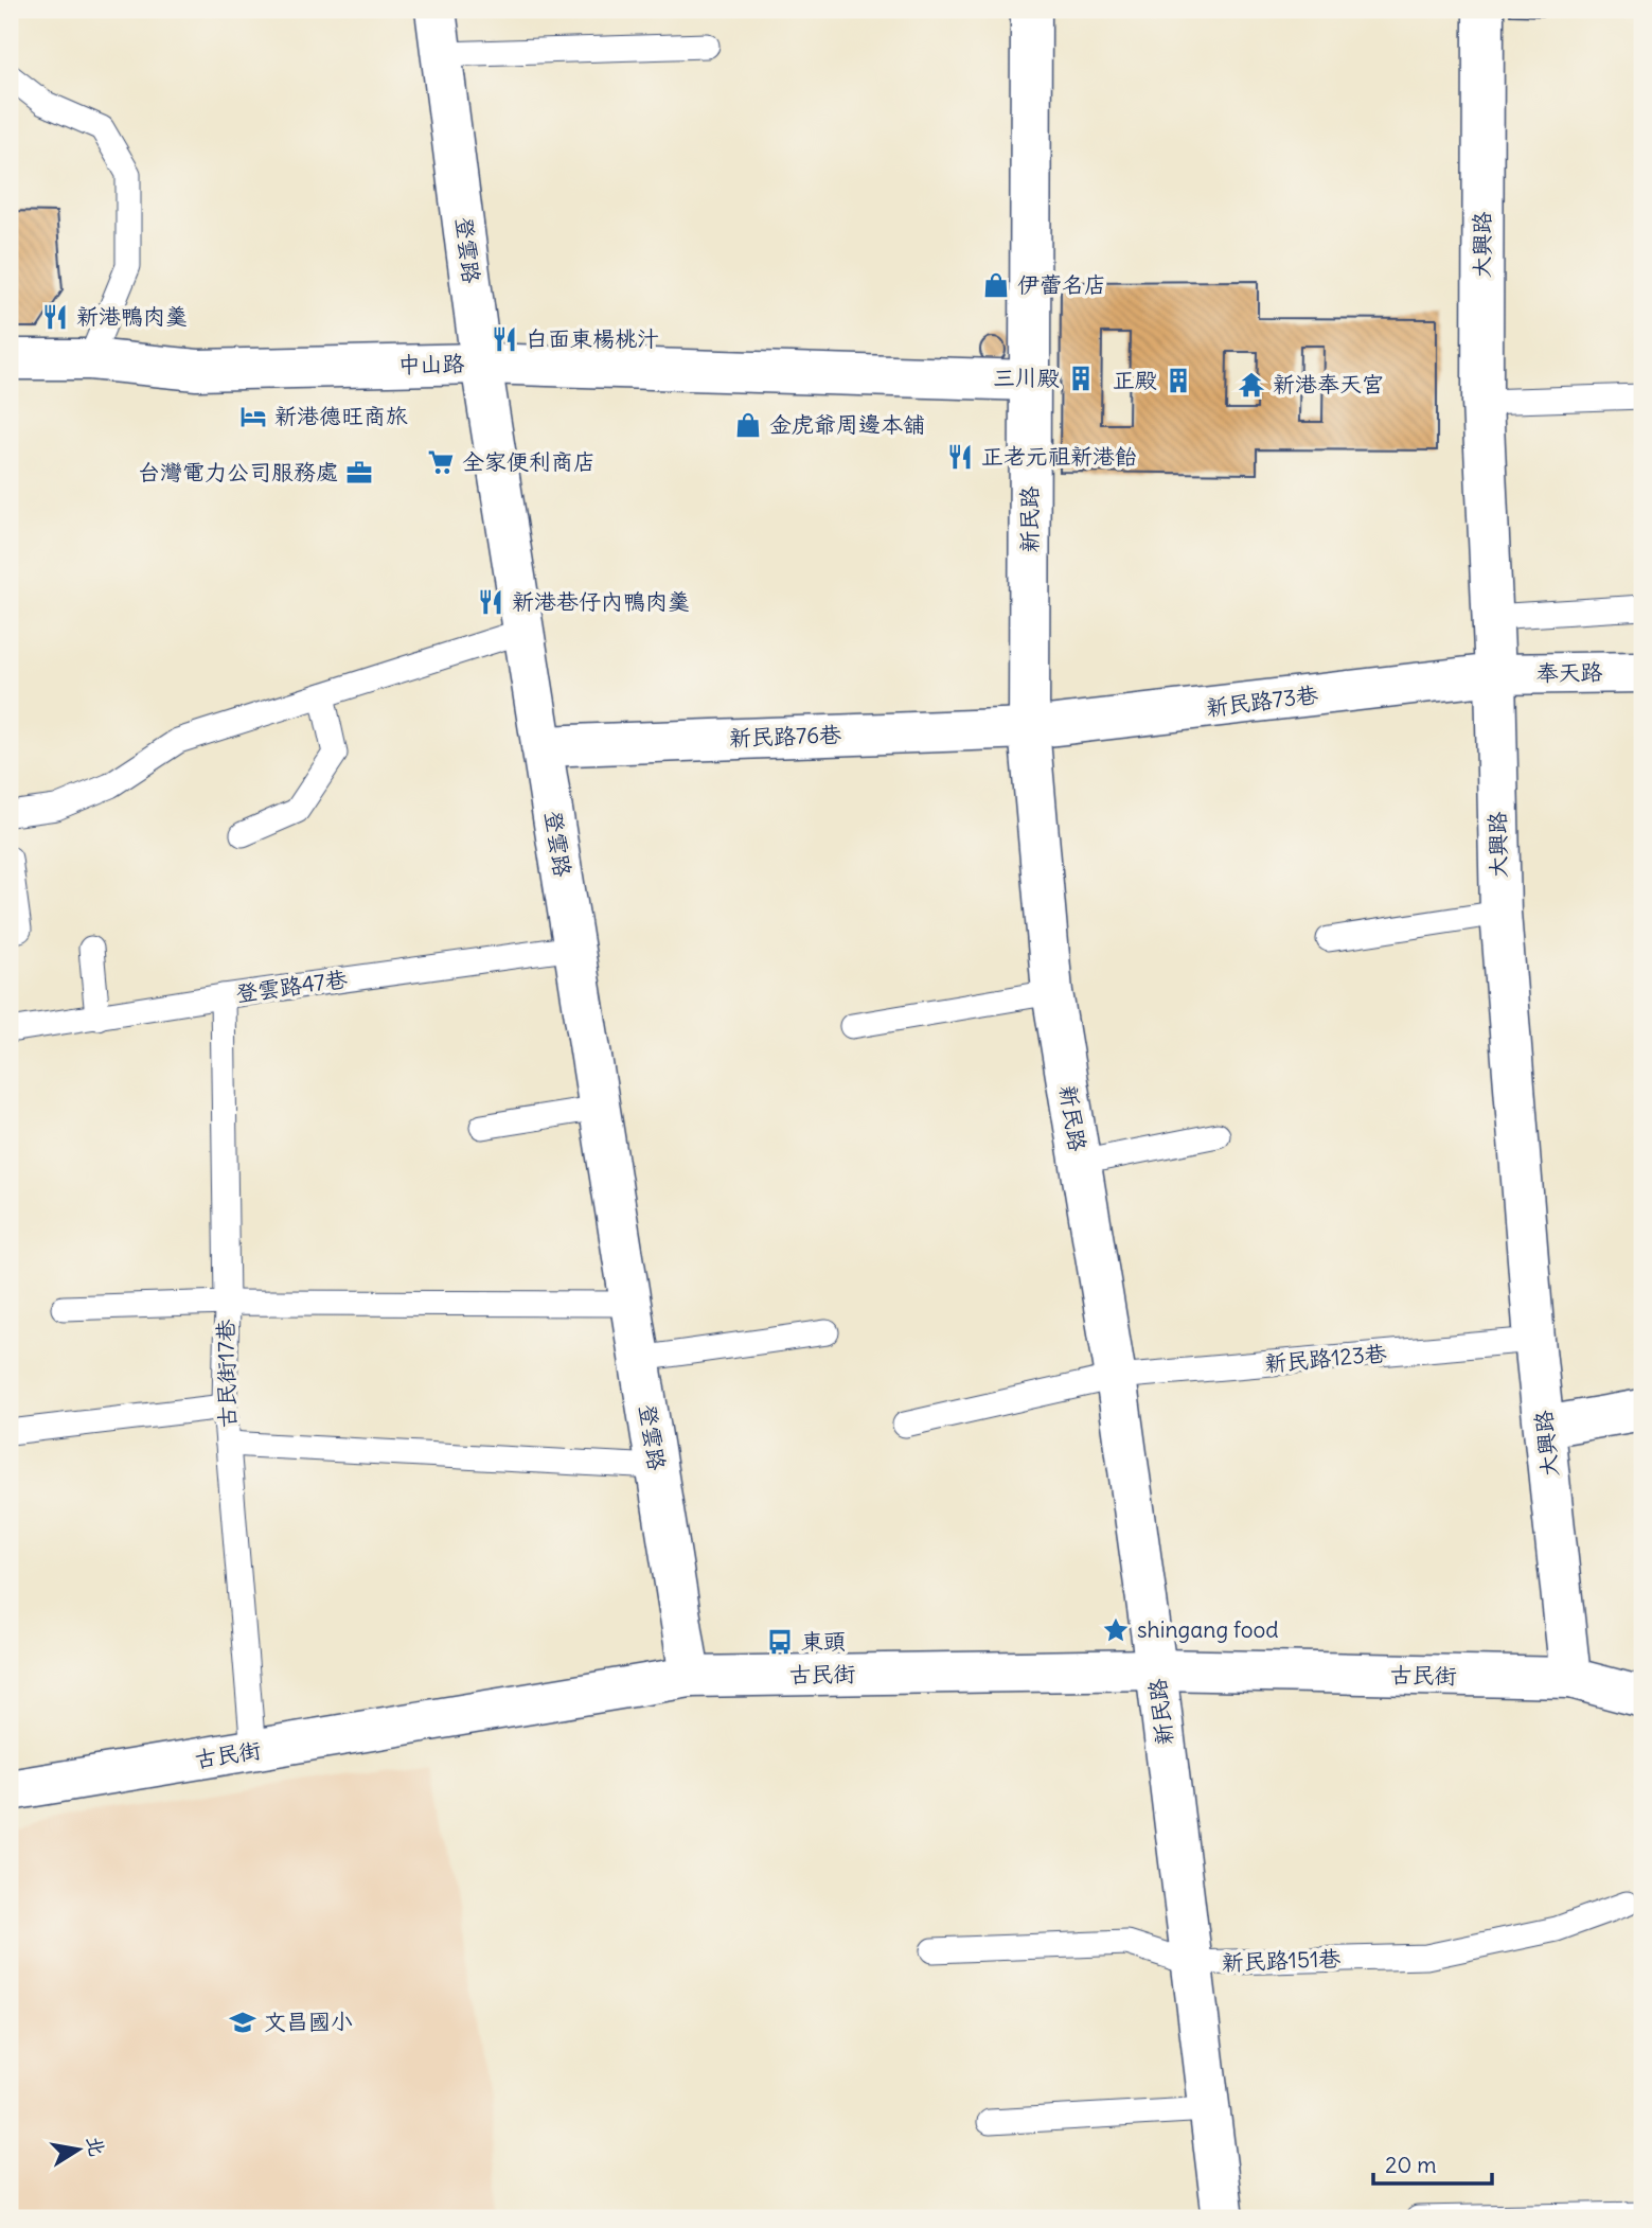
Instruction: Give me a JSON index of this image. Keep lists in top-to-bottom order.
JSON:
{
  "streets": {
    "street": [
      "大興路",
      "登雲路",
      "中山路",
      "新民路",
      "奉天路",
      "新民路73巷",
      "新民路76巷",
      "古民街"
    ],
    "lane": [
      "登雲路47巷",
      "新民路123巷",
      "古民街17巷",
      "新民路151巷"
    ]
  },
  "crossings": [
    ["大興路", "奉天路"],
    ["大興路", "新民路73巷"],
    ["大興路", "新民路123巷"],
    ["大興路", "古民街"],
    ["登雲路", "中山路"],
    ["登雲路", "新民路76巷"],
    ["登雲路", "登雲路47巷"],
    ["登雲路", "古民街"],
    ["中山路", "新民路"],
    ["新民路", "新民路73巷"],
    ["新民路", "新民路76巷"],
    ["新民路", "新民路123巷"],
    ["新民路", "古民街"],
    ["新民路", "新民路151巷"],
    ["奉天路", "新民路73巷"],
    ["新民路73巷", "新民路76巷"],
    ["登雲路47巷", "古民街17巷"],
    ["古民街17巷", "古民街"]
  ],
  "places": {
    "shop": ["伊蕾名店", "金虎爺周邊本舖"],
    "restaurant": [
      "新港鴨肉羹",
      "白面東楊桃汁",
      "正老元祖新港飴",
      "新港巷仔內鴨肉羹"
    ],
    "building": ["三川殿", "正殿"],
    "temple": ["新港奉天宮"],
    "hotel": ["新港德旺商旅"],
    "supermarket": ["全家便利商店"],
    "office": ["台灣電力公司服務處"],
    "place": ["shingang food"],
    "bus stop": ["東頭"],
    "school or university": ["文昌國小"]
  },
  "scale_bar": "20 m",
  "north": "right"
}
